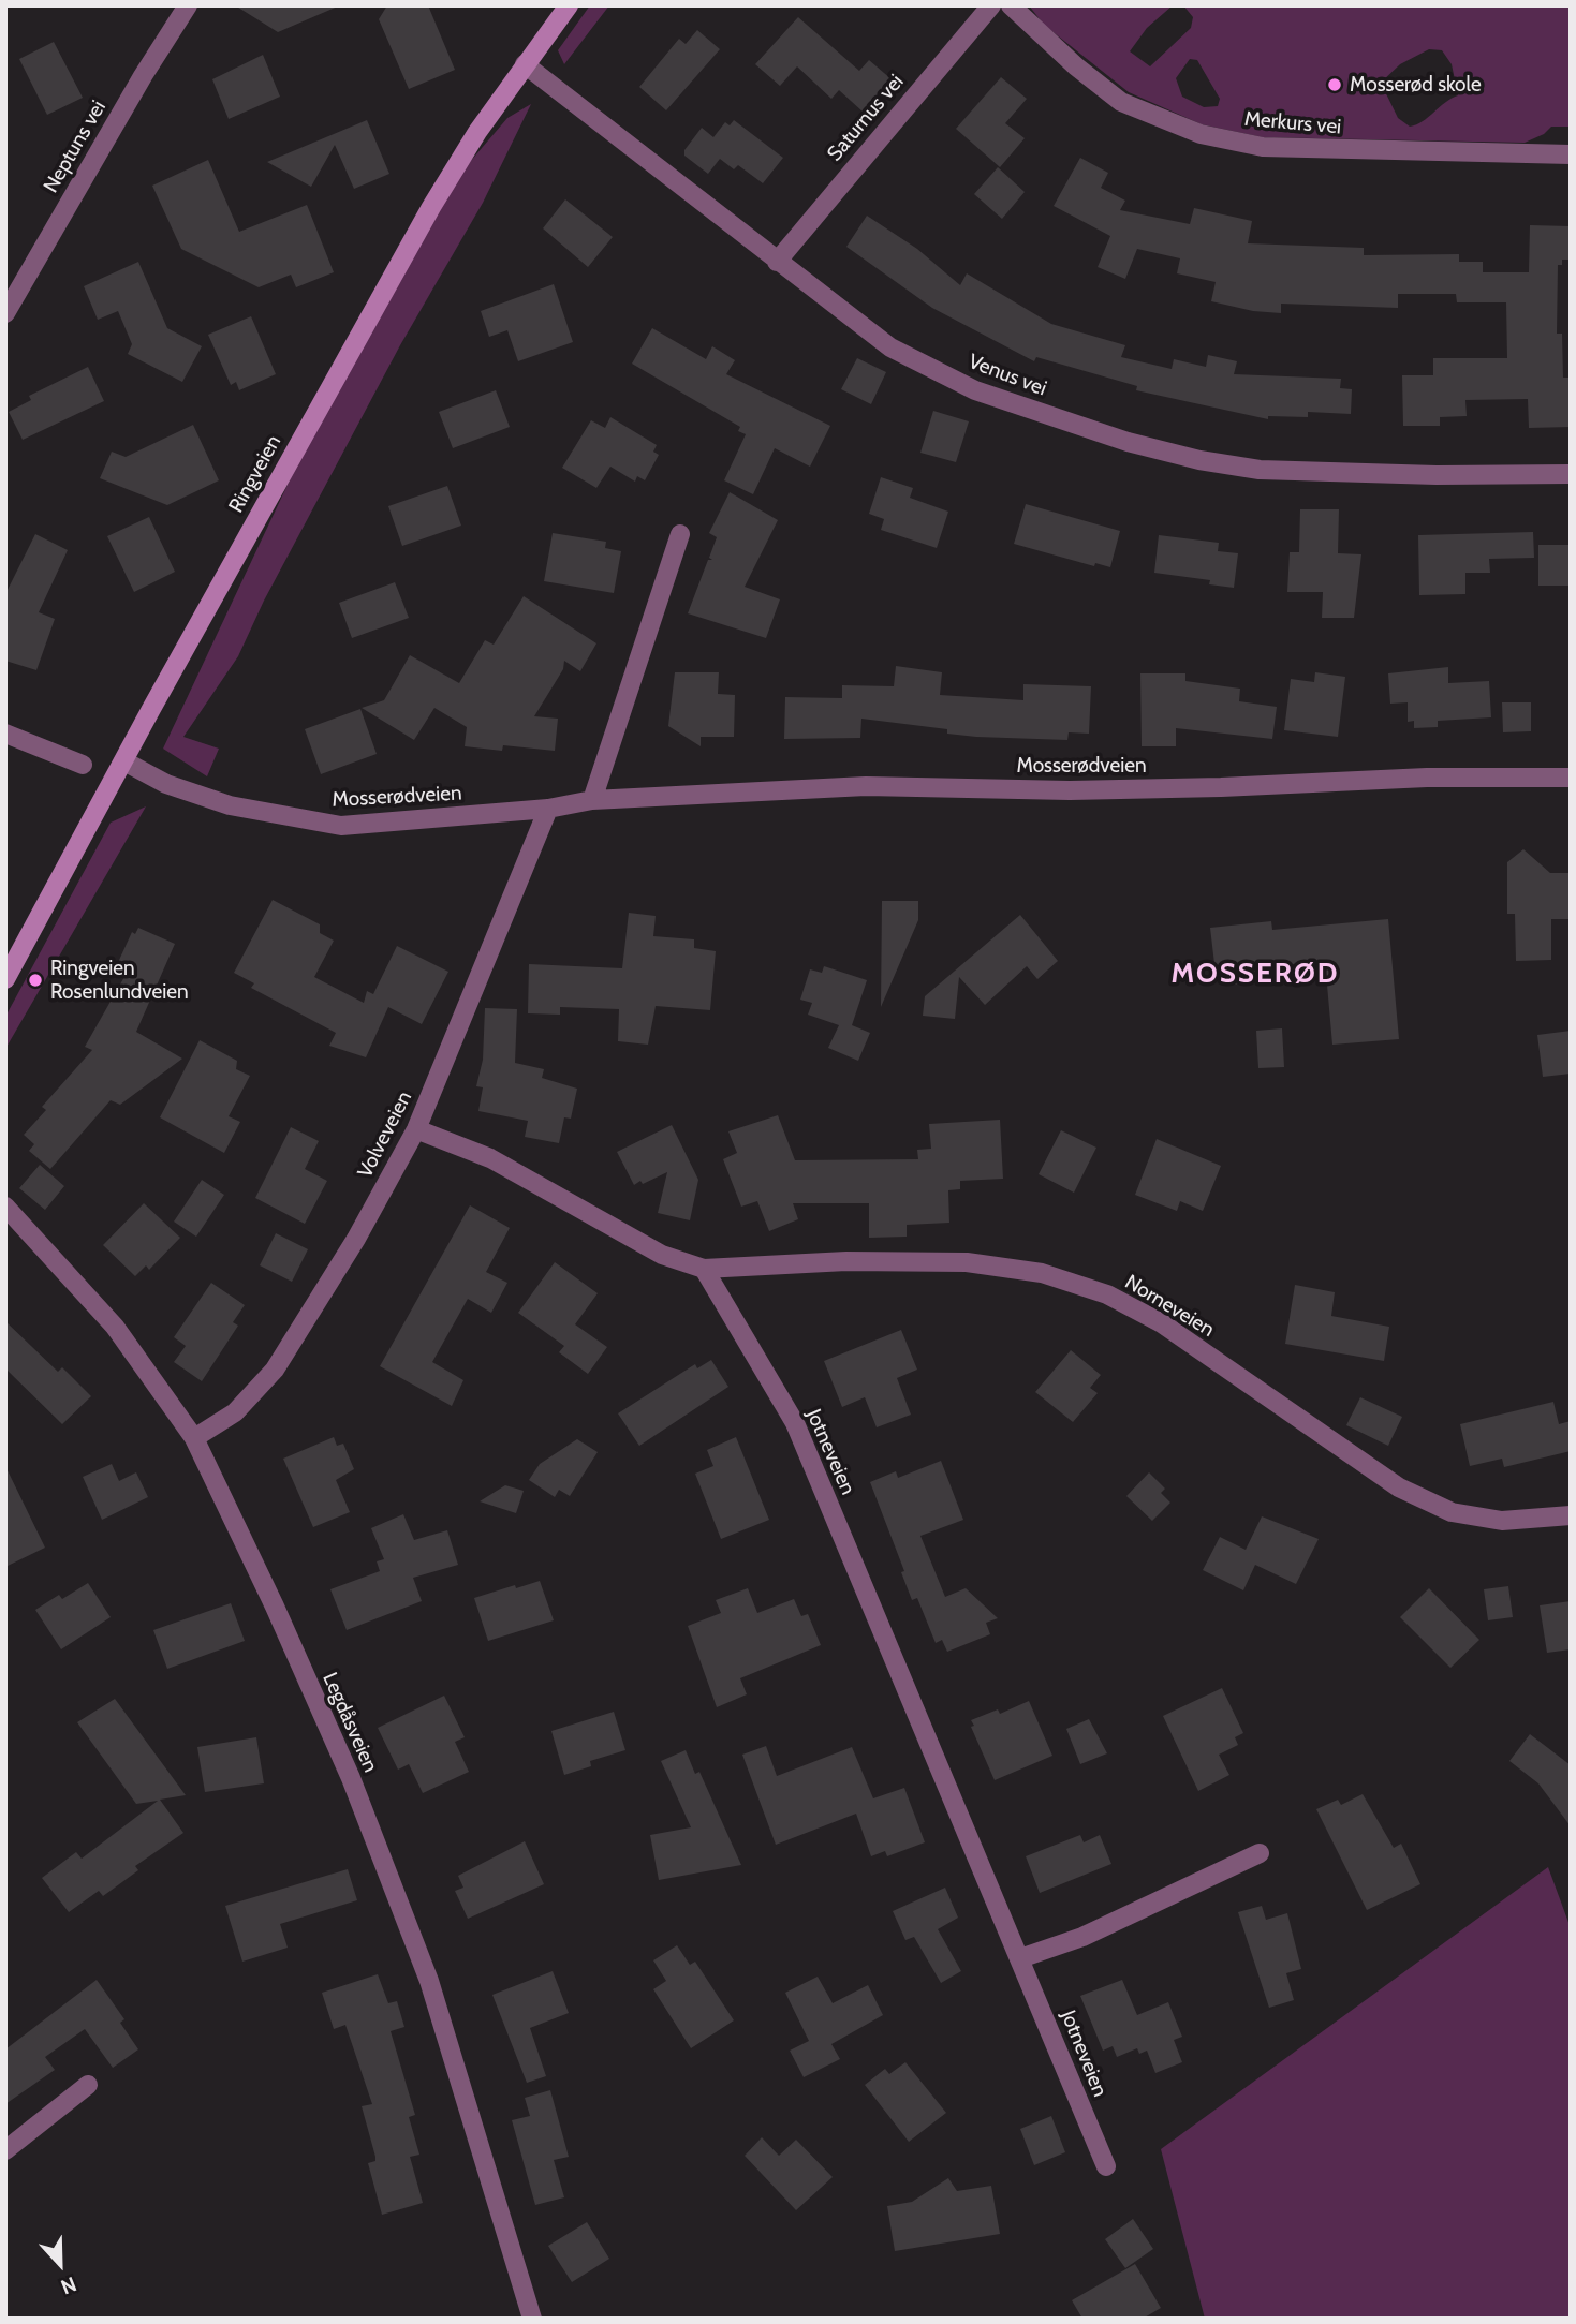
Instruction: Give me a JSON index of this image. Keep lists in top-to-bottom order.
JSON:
{
  "streets": {
    "main road": ["Ringveien"],
    "street": [
      "Saturnus vei",
      "Merkurs vei",
      "Neptuns vei",
      "Venus vei",
      "Mosserødveien",
      "Volveveien",
      "Norneveien",
      "Jotneveien",
      "Legdåsveien"
    ]
  },
  "crossings": [
    ["Saturnus vei", "Venus vei"],
    ["Venus vei", "Ringveien"],
    ["Ringveien", "Mosserødveien"],
    ["Mosserødveien", "Volveveien"],
    ["Volveveien", "Legdåsveien"],
    ["Norneveien", "Jotneveien"]
  ],
  "districts": ["MOSSERØD"],
  "places": ["Mosserød skole", "Ringveien Rosenlundveien"],
  "north": "bottom"
}
